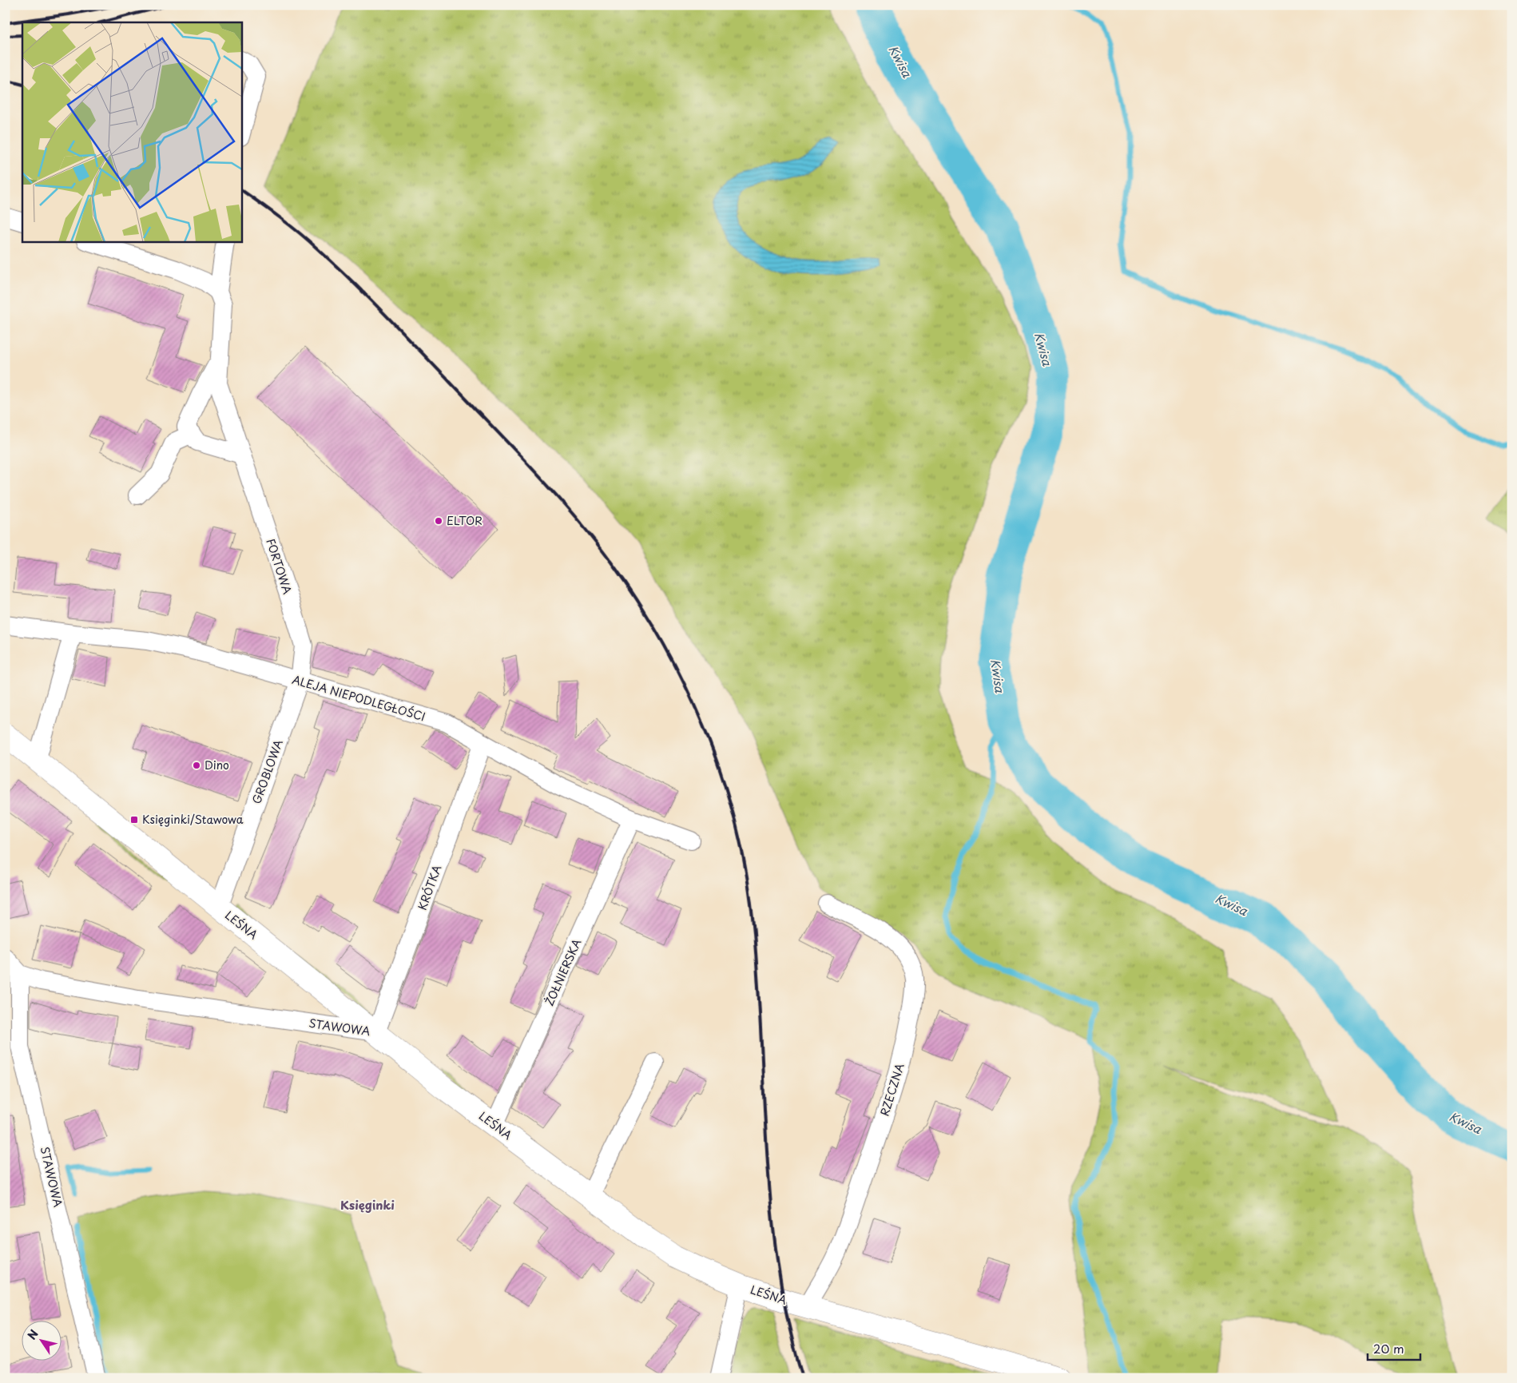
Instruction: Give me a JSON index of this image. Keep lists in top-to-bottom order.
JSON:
{
  "streets": {
    "main road": ["LEŚNA"],
    "street": [
      "FORTOWA",
      "ALEJA NIEPODLEGŁOŚCI",
      "GROBLOWA",
      "KRÓTKA",
      "ŻOŁNIERSKA",
      "STAWOWA",
      "RZECZNA"
    ]
  },
  "crossings": [
    ["FORTOWA", "ALEJA NIEPODLEGŁOŚCI"],
    ["FORTOWA", "GROBLOWA"],
    ["ALEJA NIEPODLEGŁOŚCI", "GROBLOWA"],
    ["ALEJA NIEPODLEGŁOŚCI", "KRÓTKA"],
    ["ALEJA NIEPODLEGŁOŚCI", "ŻOŁNIERSKA"],
    ["GROBLOWA", "LEŚNA"],
    ["KRÓTKA", "LEŚNA"],
    ["KRÓTKA", "STAWOWA"],
    ["LEŚNA", "ŻOŁNIERSKA"],
    ["LEŚNA", "STAWOWA"],
    ["LEŚNA", "RZECZNA"]
  ],
  "districts": ["Księginki"],
  "water": ["Kwisa"],
  "places": {
    "other": ["ELTOR", "Dino"],
    "transit": ["Księginki/Stawowa"]
  },
  "scale_bar": "20 m",
  "north": "top left"
}
